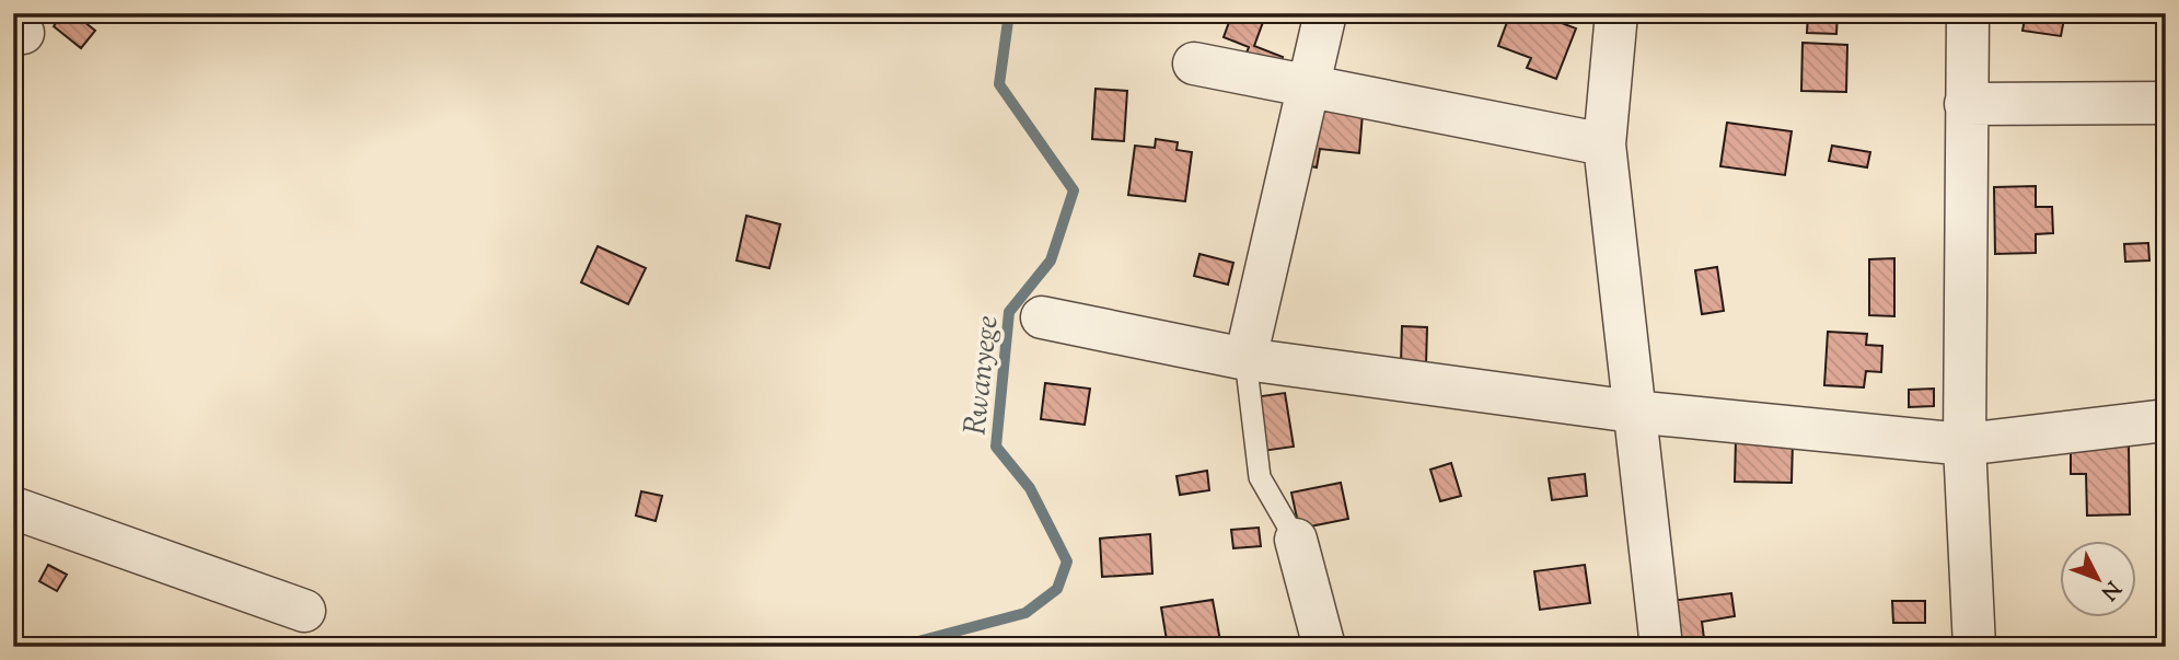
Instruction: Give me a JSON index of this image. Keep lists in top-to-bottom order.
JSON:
{
  "water": ["Rwanyege"],
  "north": "bottom right"
}
